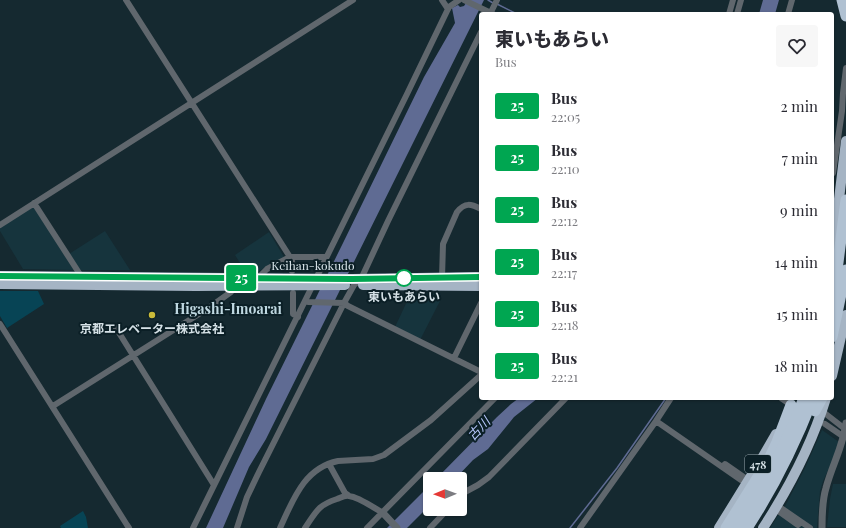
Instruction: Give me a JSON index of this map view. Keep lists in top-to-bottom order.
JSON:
{
  "streets": {
    "highway": ["Keihan-kokudo", "478"]
  },
  "districts": ["Higashi-Imoarai"],
  "water": ["古川"],
  "places": ["東いもあらい", "京都エレベーター株式会社"],
  "lines": ["bus line 25"],
  "north": "left",
  "page": {
    "on_map": "25",
    "heading": ["東いもあらい", "Bus"],
    "list": [
      {
        "mark": "25",
        "name": "Bus",
        "note": "22:05",
        "value": "2 min"
      },
      {
        "mark": "25",
        "name": "Bus",
        "note": "22:10",
        "value": "7 min"
      },
      {
        "mark": "25",
        "name": "Bus",
        "note": "22:12",
        "value": "9 min"
      },
      {
        "mark": "25",
        "name": "Bus",
        "note": "22:17",
        "value": "14 min"
      },
      {
        "mark": "25",
        "name": "Bus",
        "note": "22:18",
        "value": "15 min"
      },
      {
        "mark": "25",
        "name": "Bus",
        "note": "22:21",
        "value": "18 min"
      }
    ]
  }
}
